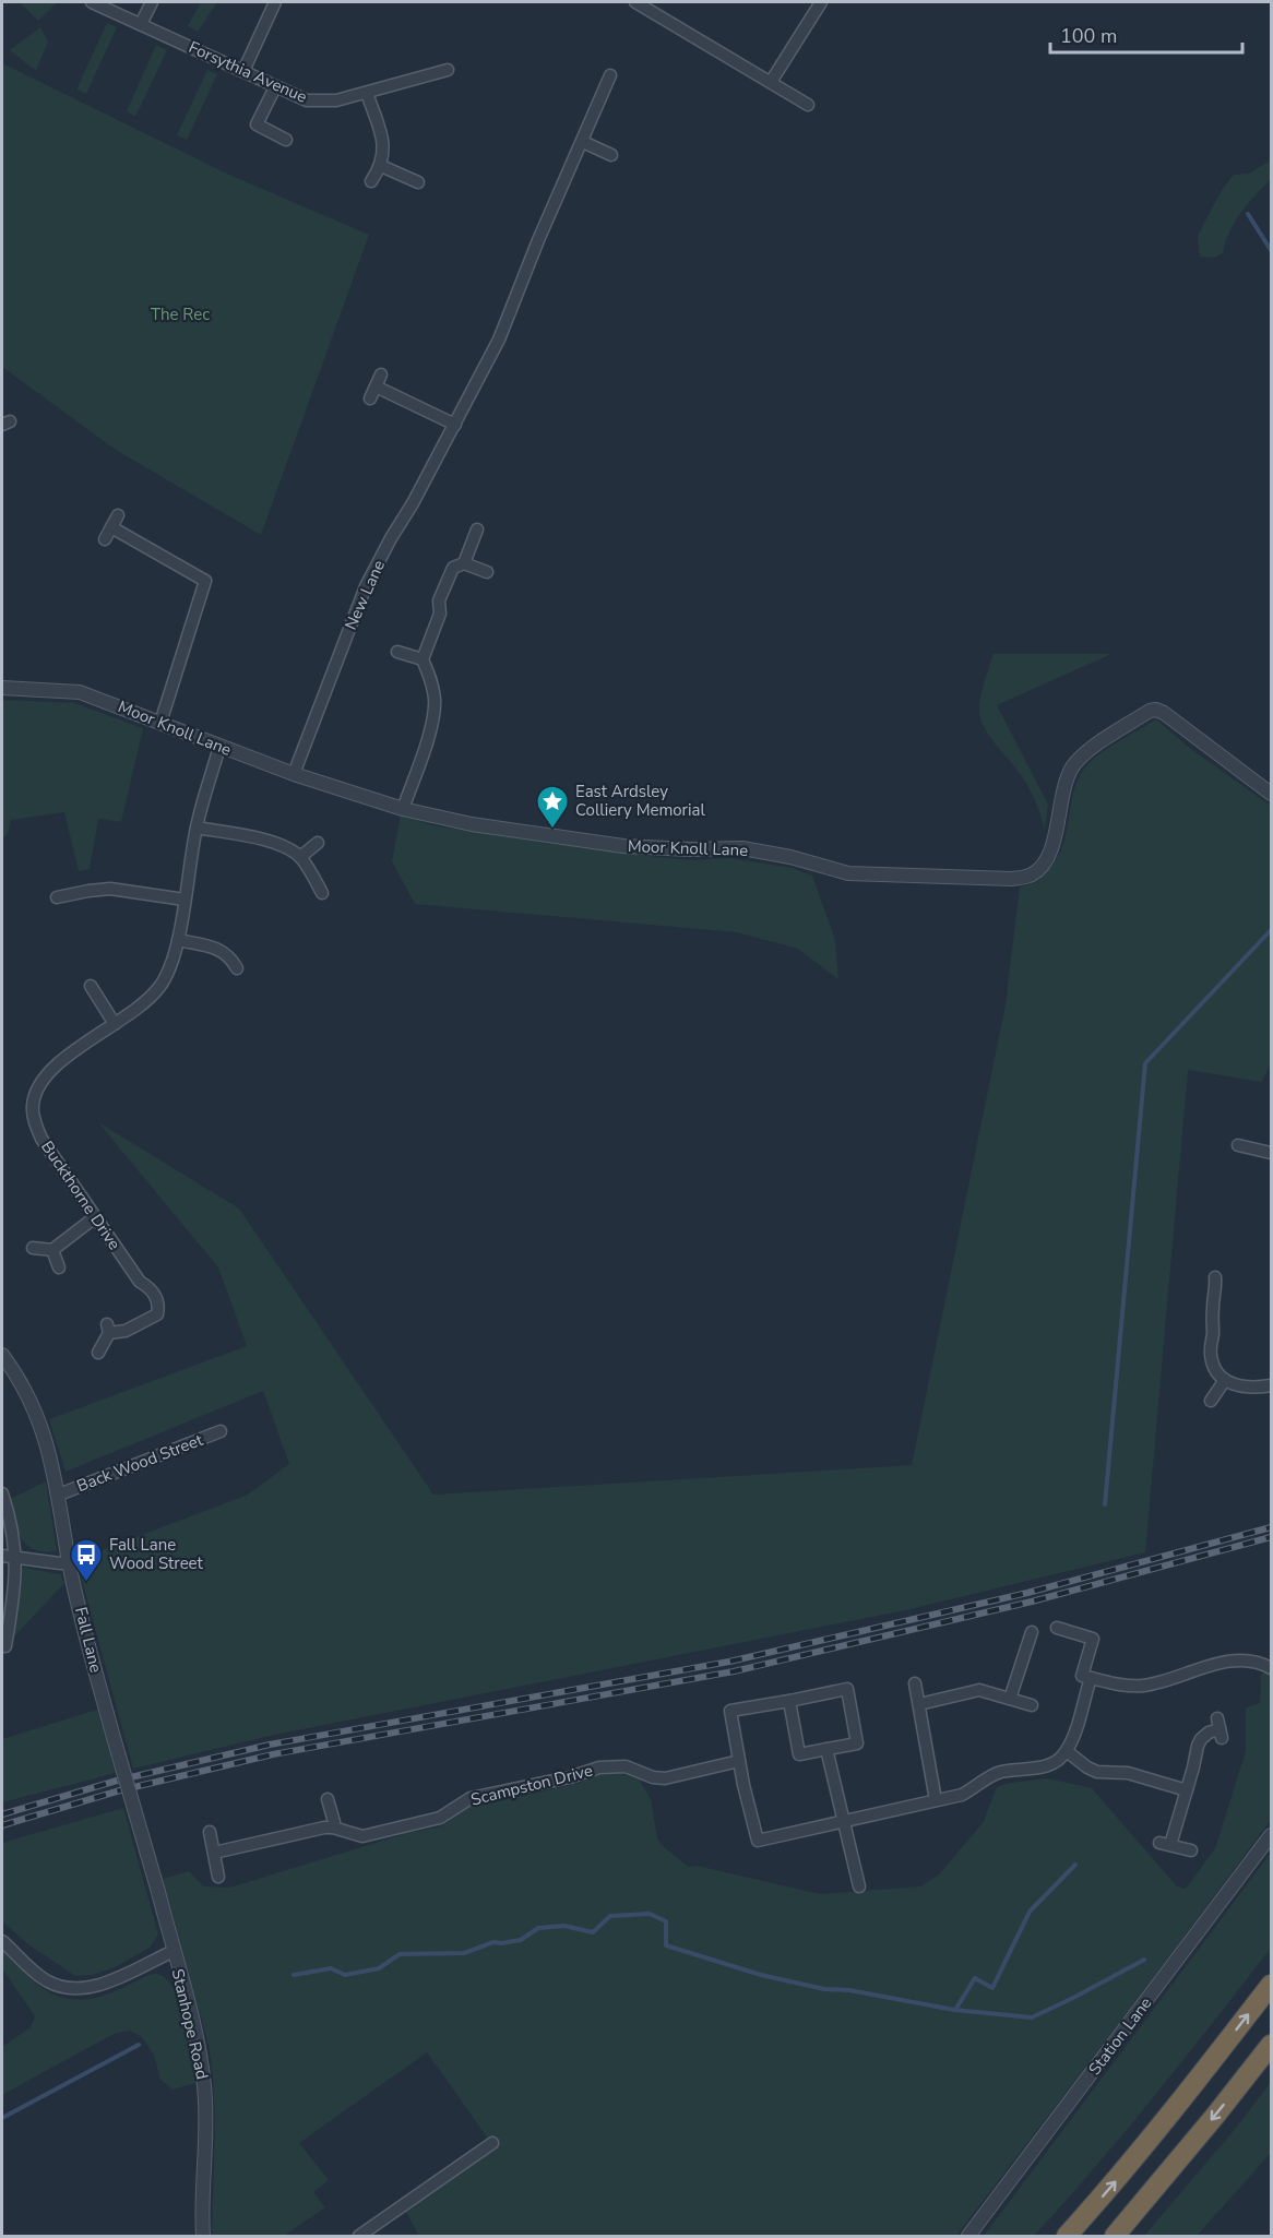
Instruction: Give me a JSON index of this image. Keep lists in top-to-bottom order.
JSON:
{
  "streets": {
    "street": [
      "Forsythia Avenue",
      "New Lane",
      "Moor Knoll Lane",
      "Buckthorne Drive",
      "Back Wood Street",
      "Fall Lane",
      "Scampston Drive",
      "Stanhope Road",
      "Station Lane"
    ]
  },
  "crossings": [
    ["New Lane", "Moor Knoll Lane"],
    ["Moor Knoll Lane", "Buckthorne Drive"],
    ["Back Wood Street", "Fall Lane"],
    ["Fall Lane", "Stanhope Road"]
  ],
  "parks": ["The Rec"],
  "places": {
    "place": ["East Ardsley Colliery Memorial"],
    "bus stop": ["Fall Lane Wood Street"]
  },
  "scale_bar": "100 m"
}
